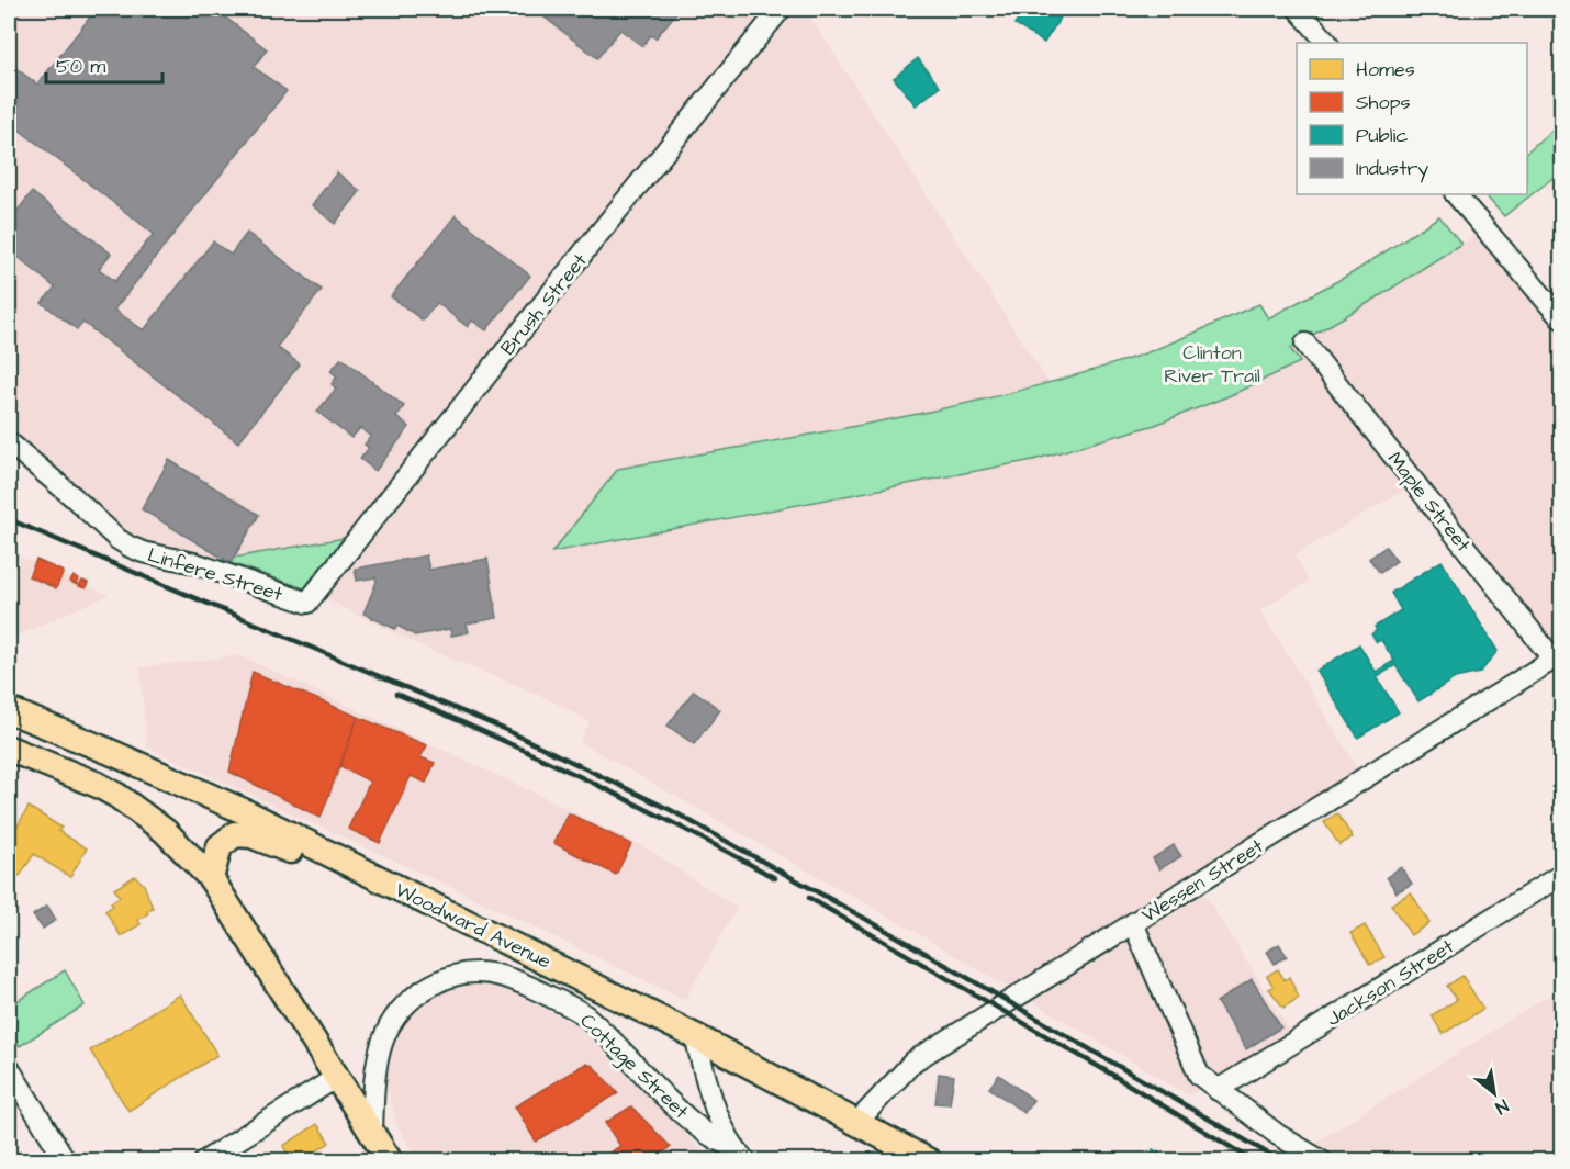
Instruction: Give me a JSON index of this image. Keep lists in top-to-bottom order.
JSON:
{
  "streets": {
    "main road": ["Woodward Avenue"],
    "street": [
      "Brush Street",
      "Maple Street",
      "Linfere Street",
      "Wessen Street",
      "Jackson Street",
      "Cottage Street"
    ]
  },
  "crossings": [
    ["Brush Street", "Linfere Street"],
    ["Maple Street", "Wessen Street"],
    ["Wessen Street", "Woodward Avenue"]
  ],
  "parks": ["Clinton River Trail"],
  "legend": [
    "Homes",
    "Shops",
    "Public",
    "Industry"
  ],
  "scale_bar": "50 m",
  "north": "bottom right"
}
